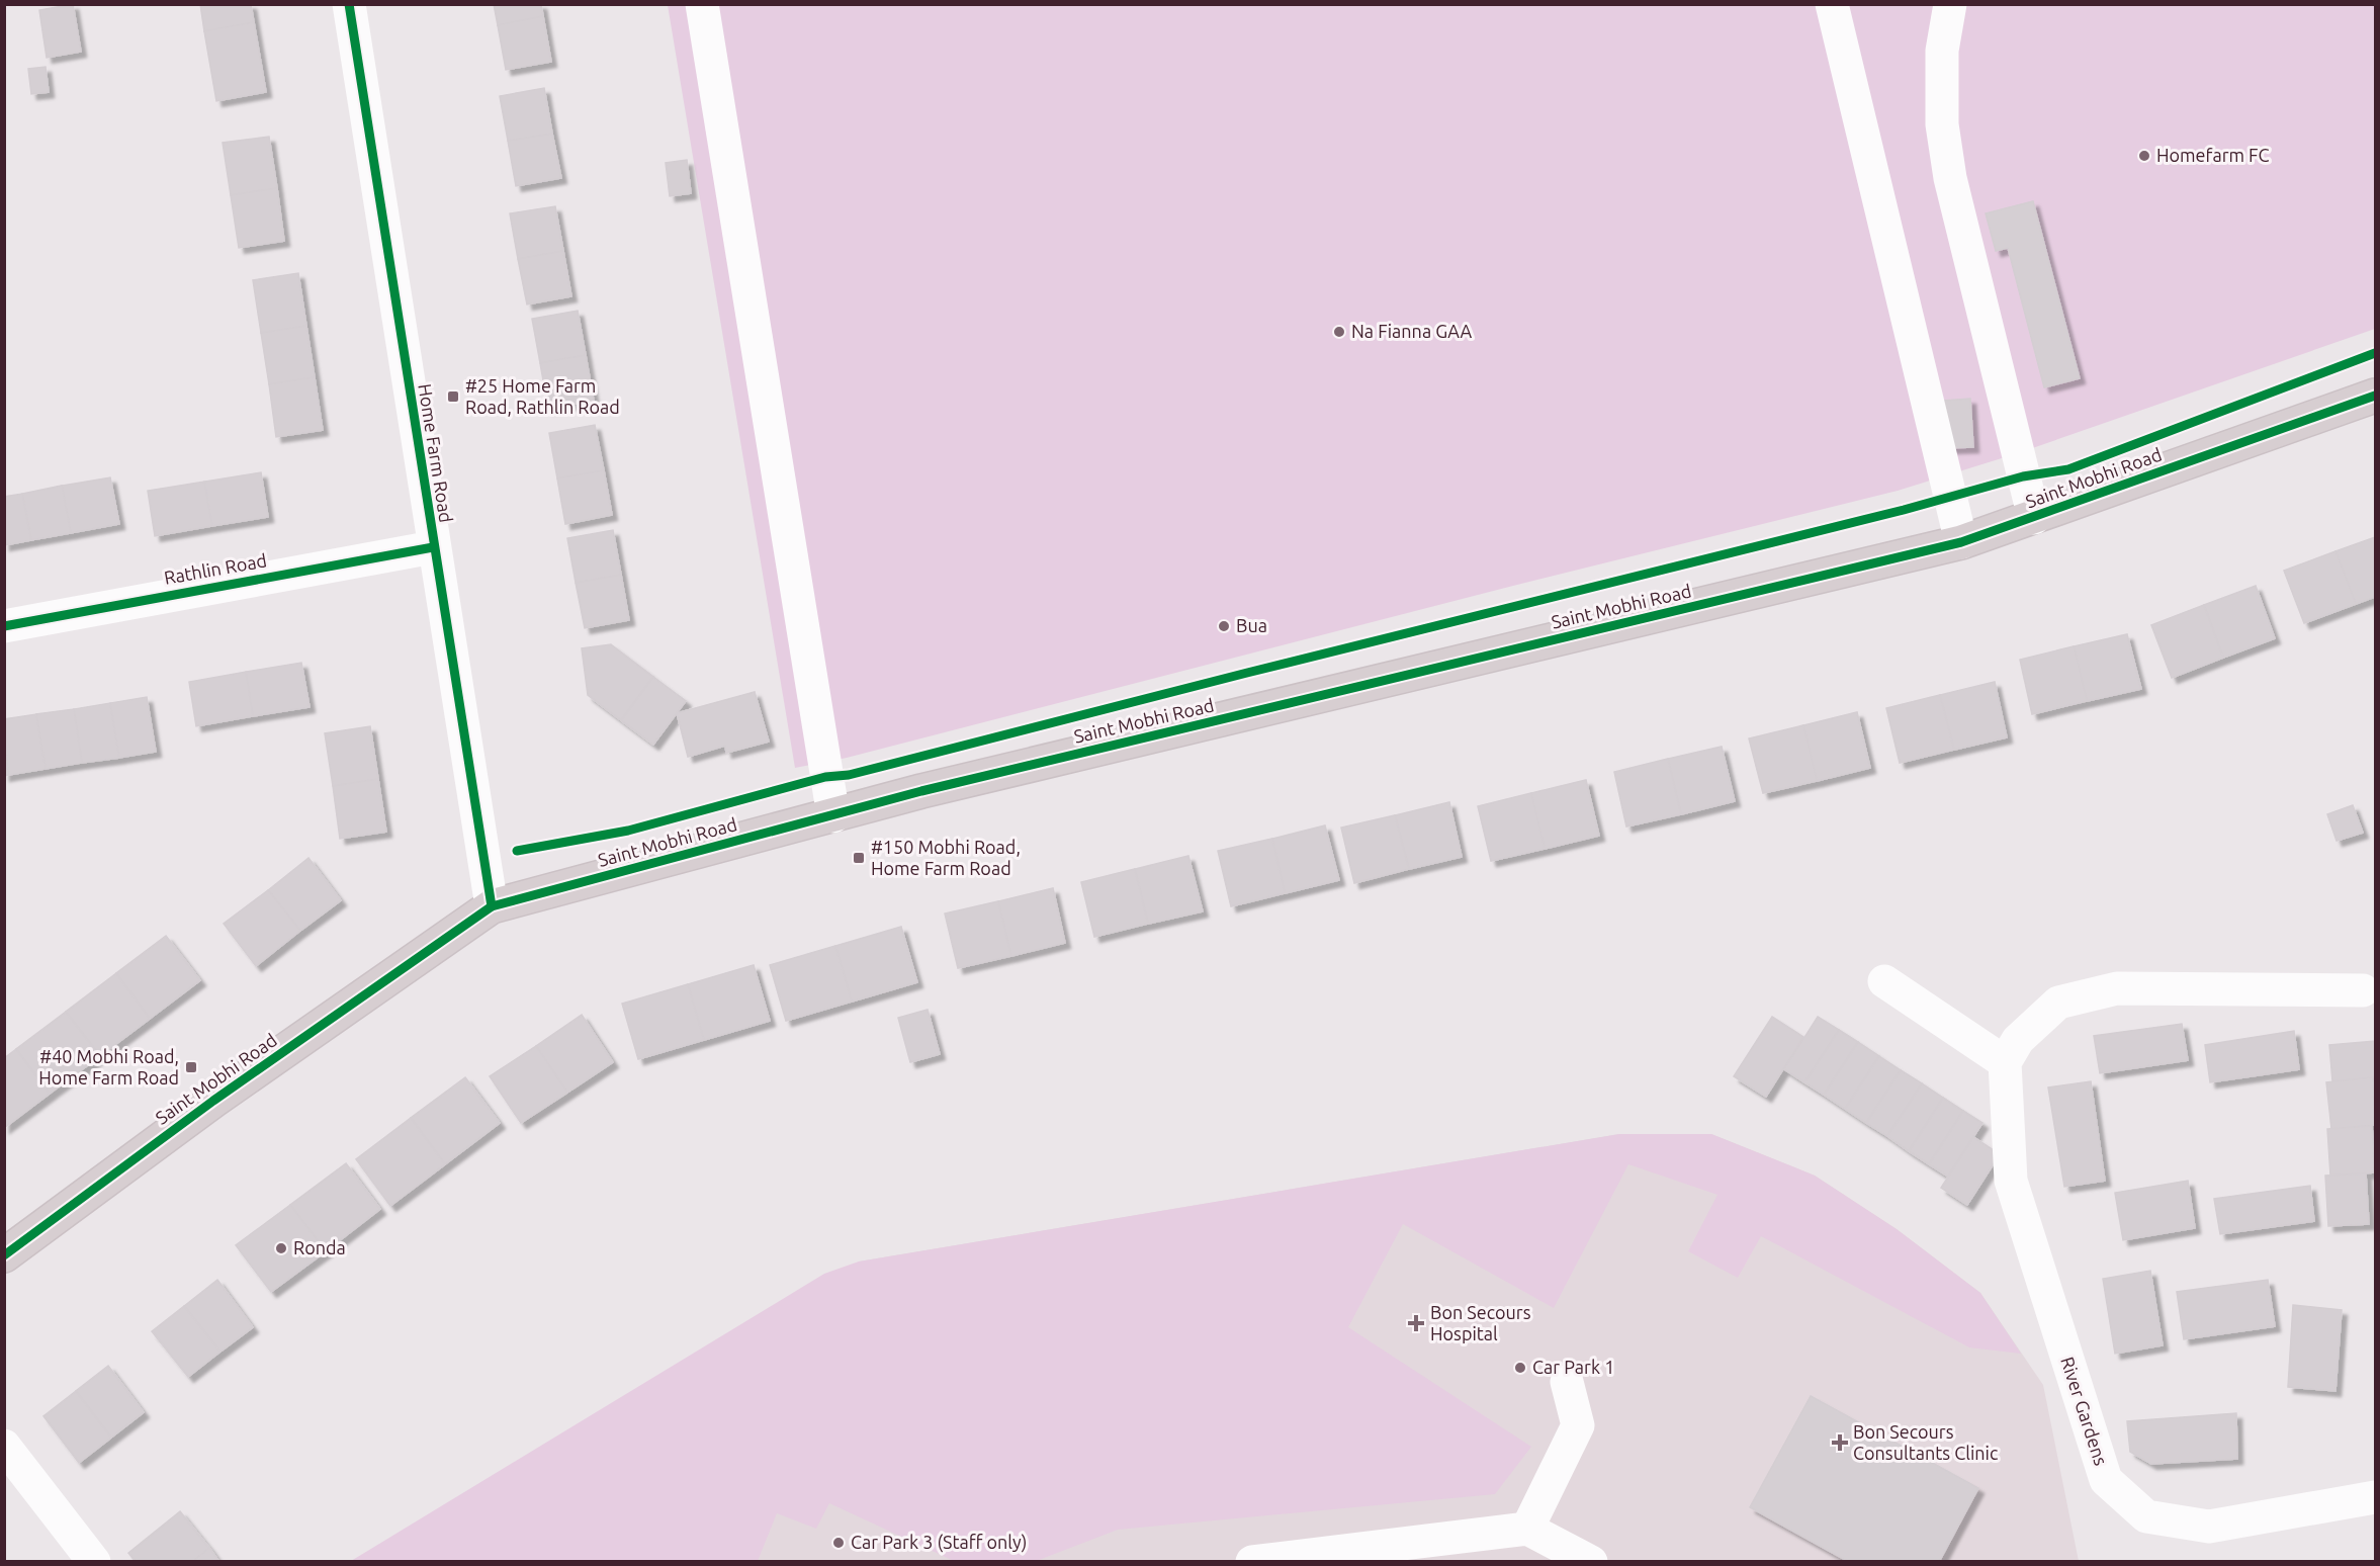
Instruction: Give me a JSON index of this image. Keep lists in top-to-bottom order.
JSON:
{
  "streets": {
    "main road": ["Saint Mobhi Road"],
    "street": ["Home Farm Road", "Rathlin Road", "River Gardens"]
  },
  "crossings": [
    ["Home Farm Road", "Saint Mobhi Road"],
    ["Home Farm Road", "Rathlin Road"]
  ],
  "places": {
    "other": [
      "Homefarm FC",
      "Na Fianna GAA",
      "Bua",
      "Ronda",
      "Car Park 1",
      "Car Park 3 (Staff only)"
    ],
    "transit": ["#25 Home Farm Road, Rathlin Road", "#150 Mobhi Road, Home Farm Road", "#40 Mobhi Road, Home Farm Road"],
    "health": ["Bon Secours Hospital", "Bon Secours Consultants Clinic"]
  }
}
